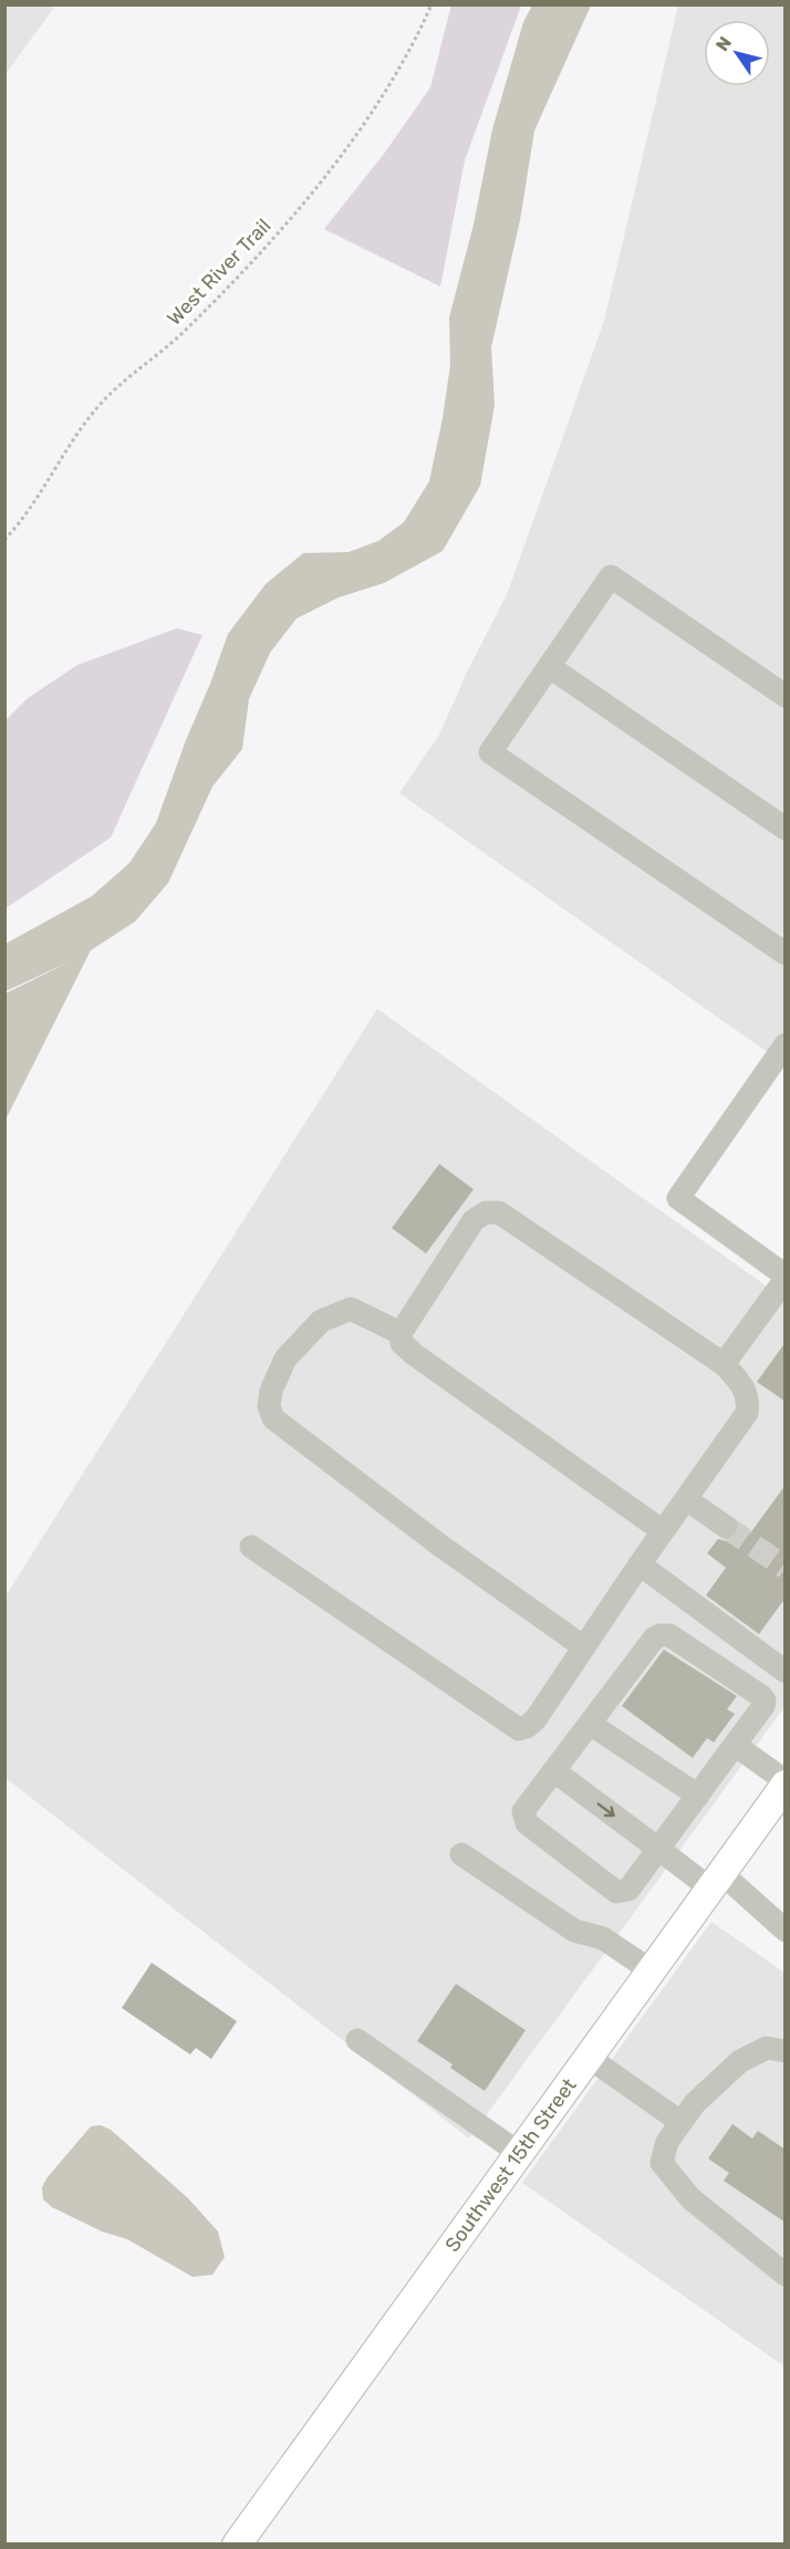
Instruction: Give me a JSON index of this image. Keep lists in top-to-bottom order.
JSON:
{
  "streets": {
    "main road": ["Southwest 15th Street"],
    "path": ["West River Trail"]
  },
  "north": "top left"
}
